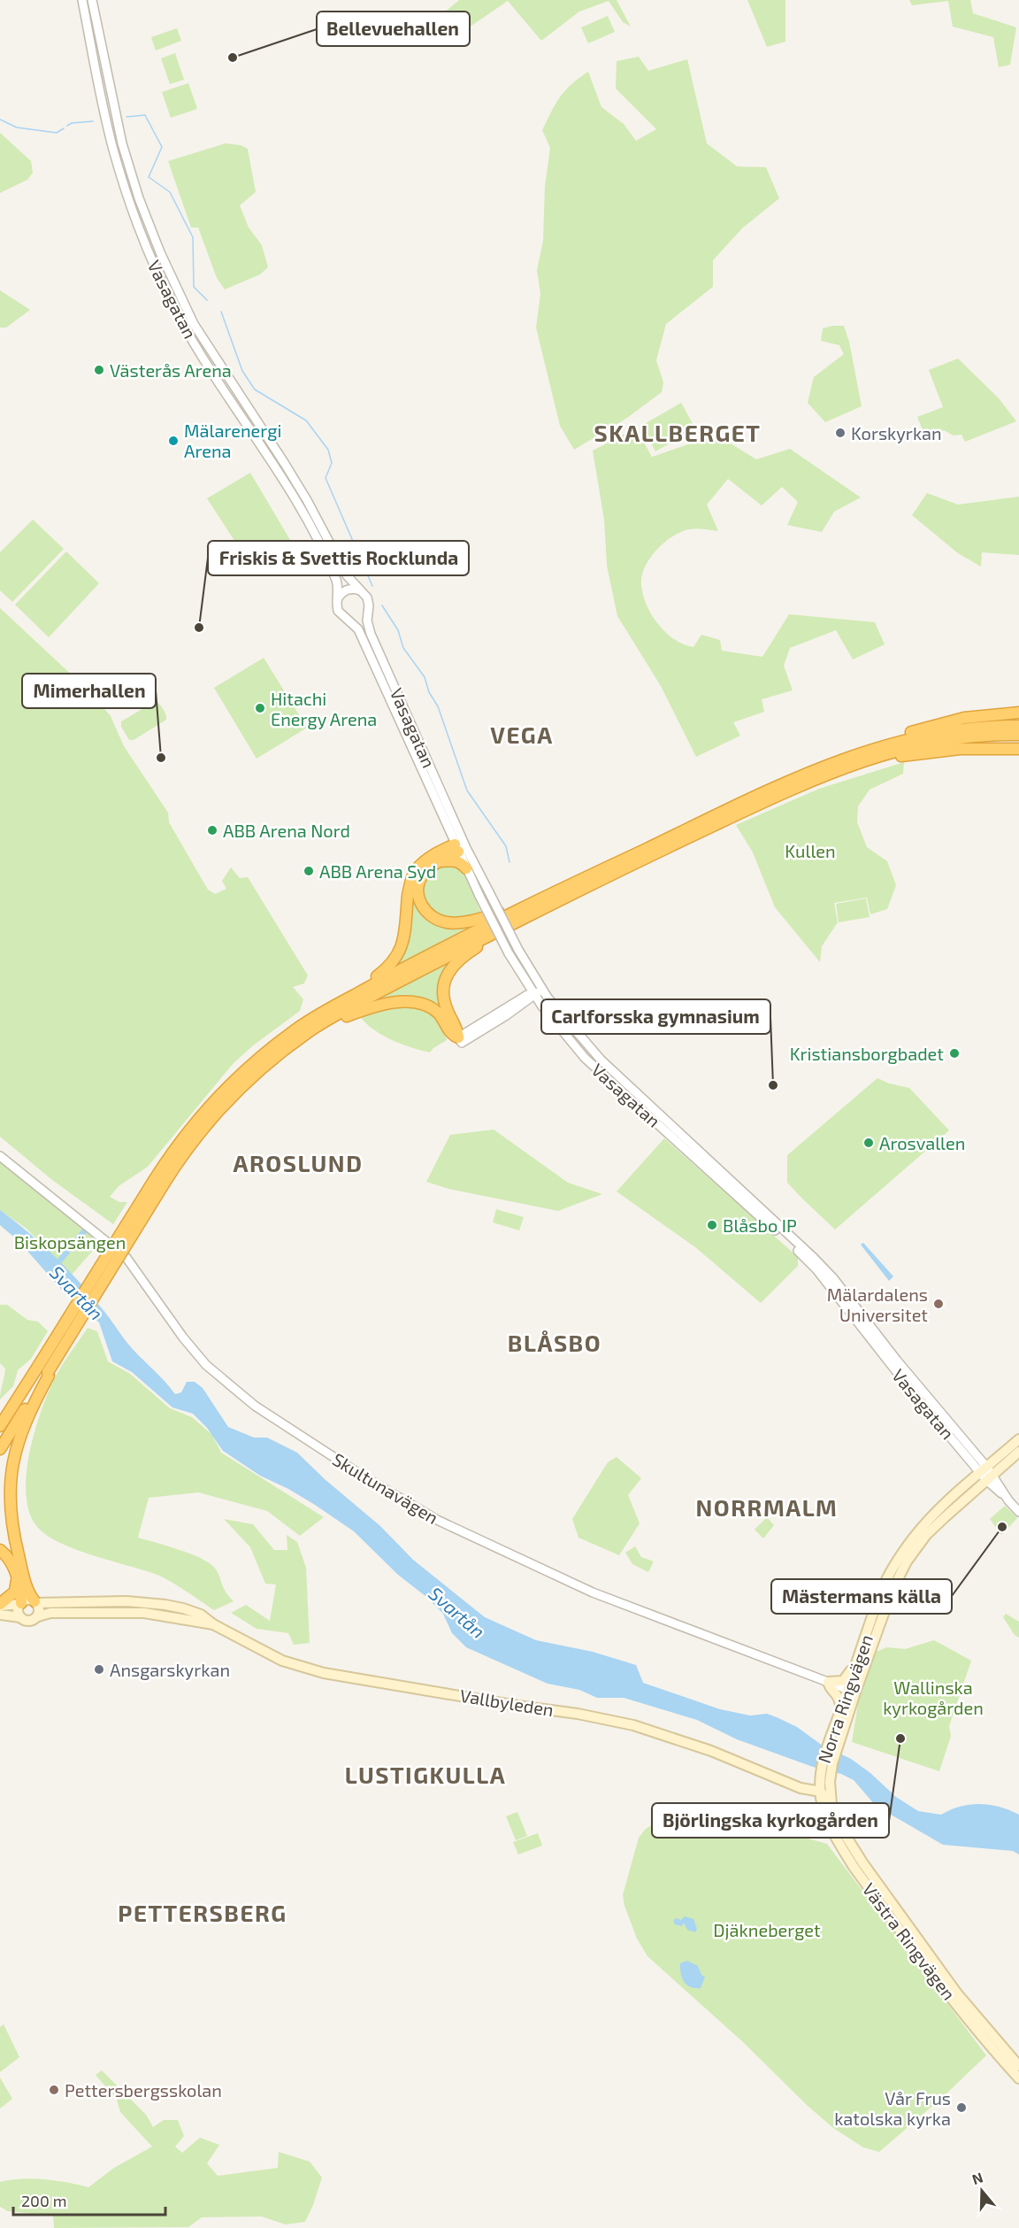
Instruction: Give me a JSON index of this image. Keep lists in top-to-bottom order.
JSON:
{
  "streets": {
    "main road": ["Norra Ringvägen", "Vallbyleden", "Västra Ringvägen"],
    "street": ["Vasagatan", "Skultunavägen"]
  },
  "crossings": [
    ["Vasagatan", "Norra Ringvägen"],
    ["Skultunavägen", "Norra Ringvägen"],
    ["Norra Ringvägen", "Vallbyleden"],
    ["Norra Ringvägen", "Västra Ringvägen"],
    ["Vallbyleden", "Västra Ringvägen"]
  ],
  "districts": [
    "SKALLBERGET",
    "VEGA",
    "AROSLUND",
    "BLÅSBO",
    "NORRMALM",
    "LUSTIGKULLA",
    "PETTERSBERG"
  ],
  "water": ["Svartån"],
  "parks": [
    "Kullen",
    "Biskopsängen",
    "Wallinska kyrkogården",
    "Djäkneberget"
  ],
  "places": [
    "Bellevuehallen",
    "Västerås Arena",
    "Korskyrkan",
    "Mälarenergi Arena",
    "Friskis & Svettis Rocklunda",
    "Hitachi Energy Arena",
    "Mimerhallen",
    "ABB Arena Nord",
    "ABB Arena Syd",
    "Kristiansborgbadet",
    "Carlforsska gymnasium",
    "Arosvallen",
    "Blåsbo IP",
    "Mälardalens Universitet",
    "Mästermans källa",
    "Ansgarskyrkan",
    "Björlingska kyrkogården",
    "Pettersbergsskolan",
    "Vår Frus katolska kyrka"
  ],
  "scale_bar": "200 m",
  "north": "top"
}
